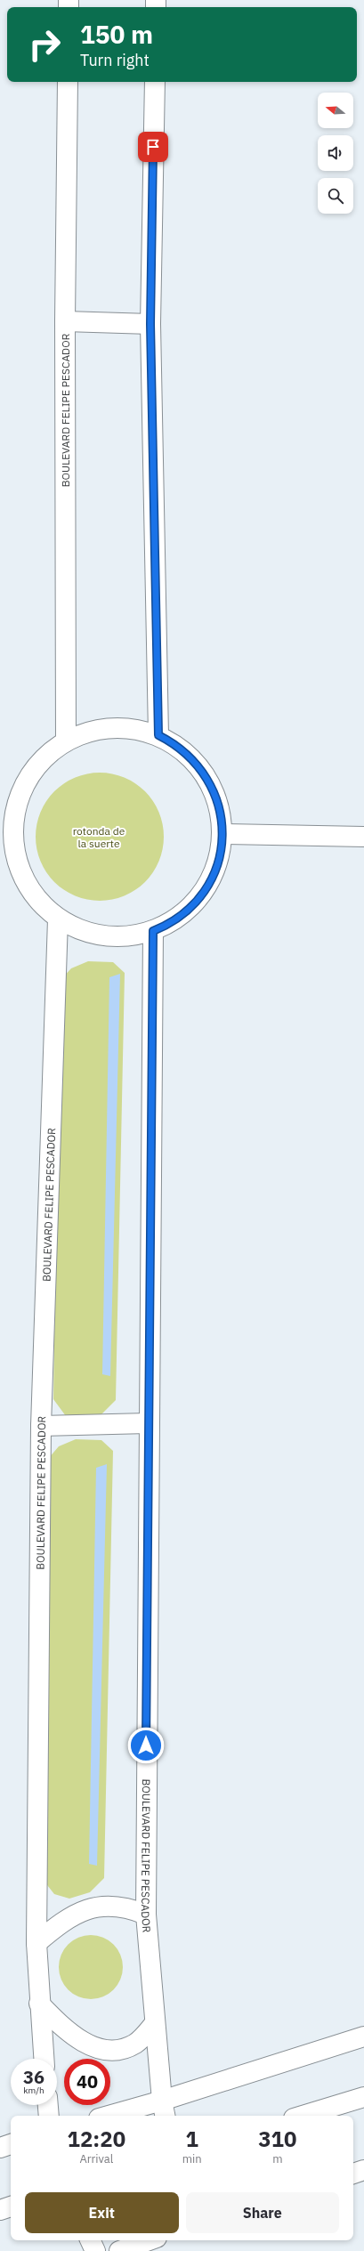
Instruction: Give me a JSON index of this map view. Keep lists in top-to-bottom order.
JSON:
{
  "streets": {
    "street": ["BOULEVARD FELIPE PESCADOR"]
  },
  "parks": ["rotonda de la suerte"],
  "north": "left",
  "page": {
    "turn": ["150 m", "Turn right"],
    "speed": "36 km/h",
    "limit": "40",
    "eta": [
      "12:20",
      "Arrival",
      "1",
      "min",
      "310",
      "m"
    ],
    "buttons": ["Exit", "Share"]
  }
}
